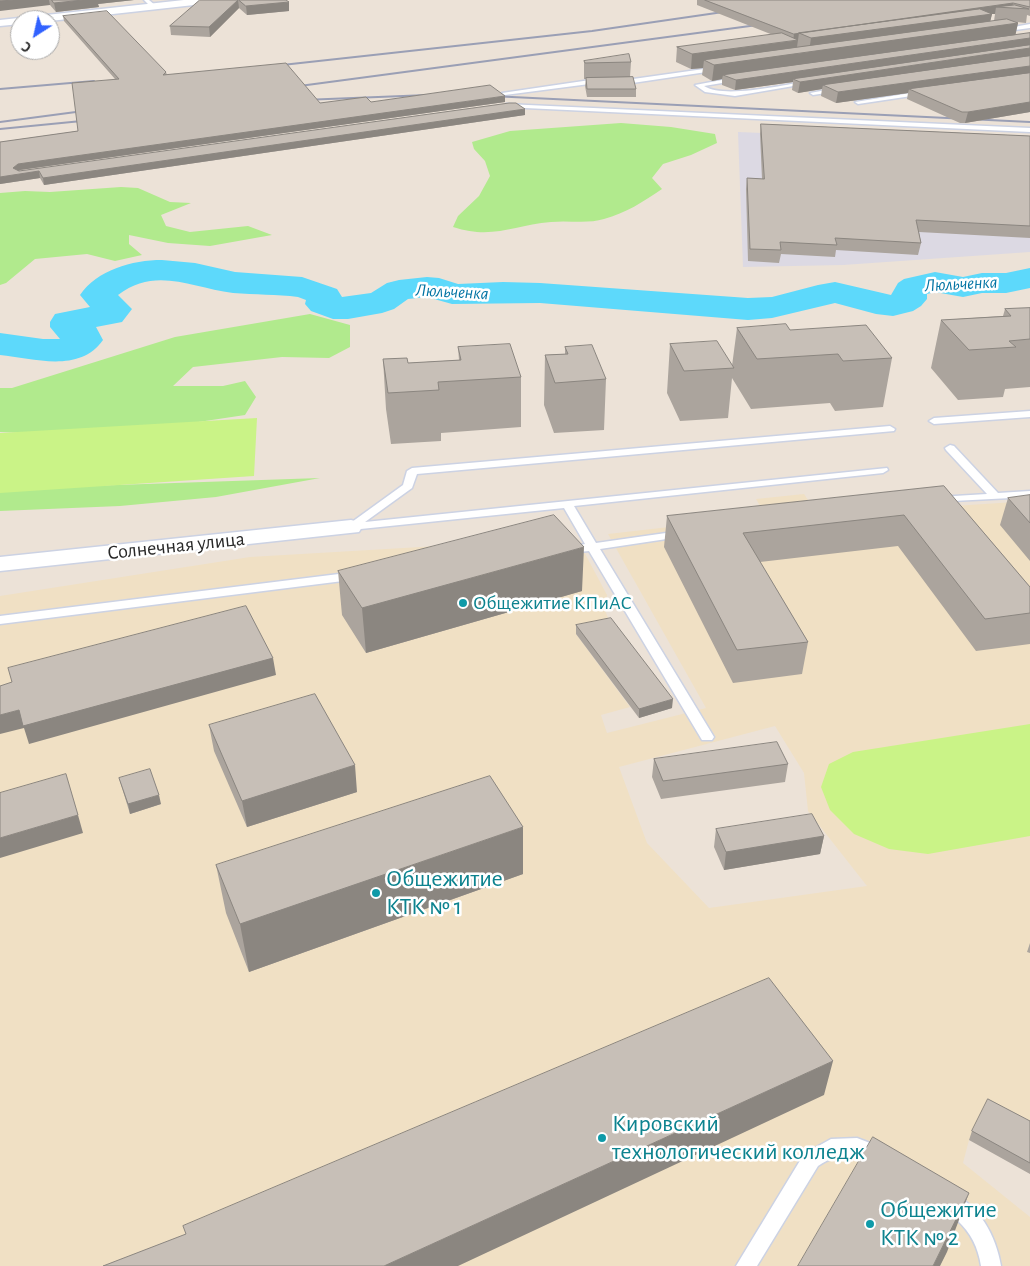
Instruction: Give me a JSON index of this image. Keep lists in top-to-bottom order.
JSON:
{
  "streets": {
    "street": ["Солнечная улица"]
  },
  "water": ["Люльченка"],
  "places": [
    "Общежитие КПиАС",
    "Общежитие КТК № 1",
    "Кировский технологический колледж",
    "Общежитие КТК № 2"
  ],
  "north": "bottom left"
}
